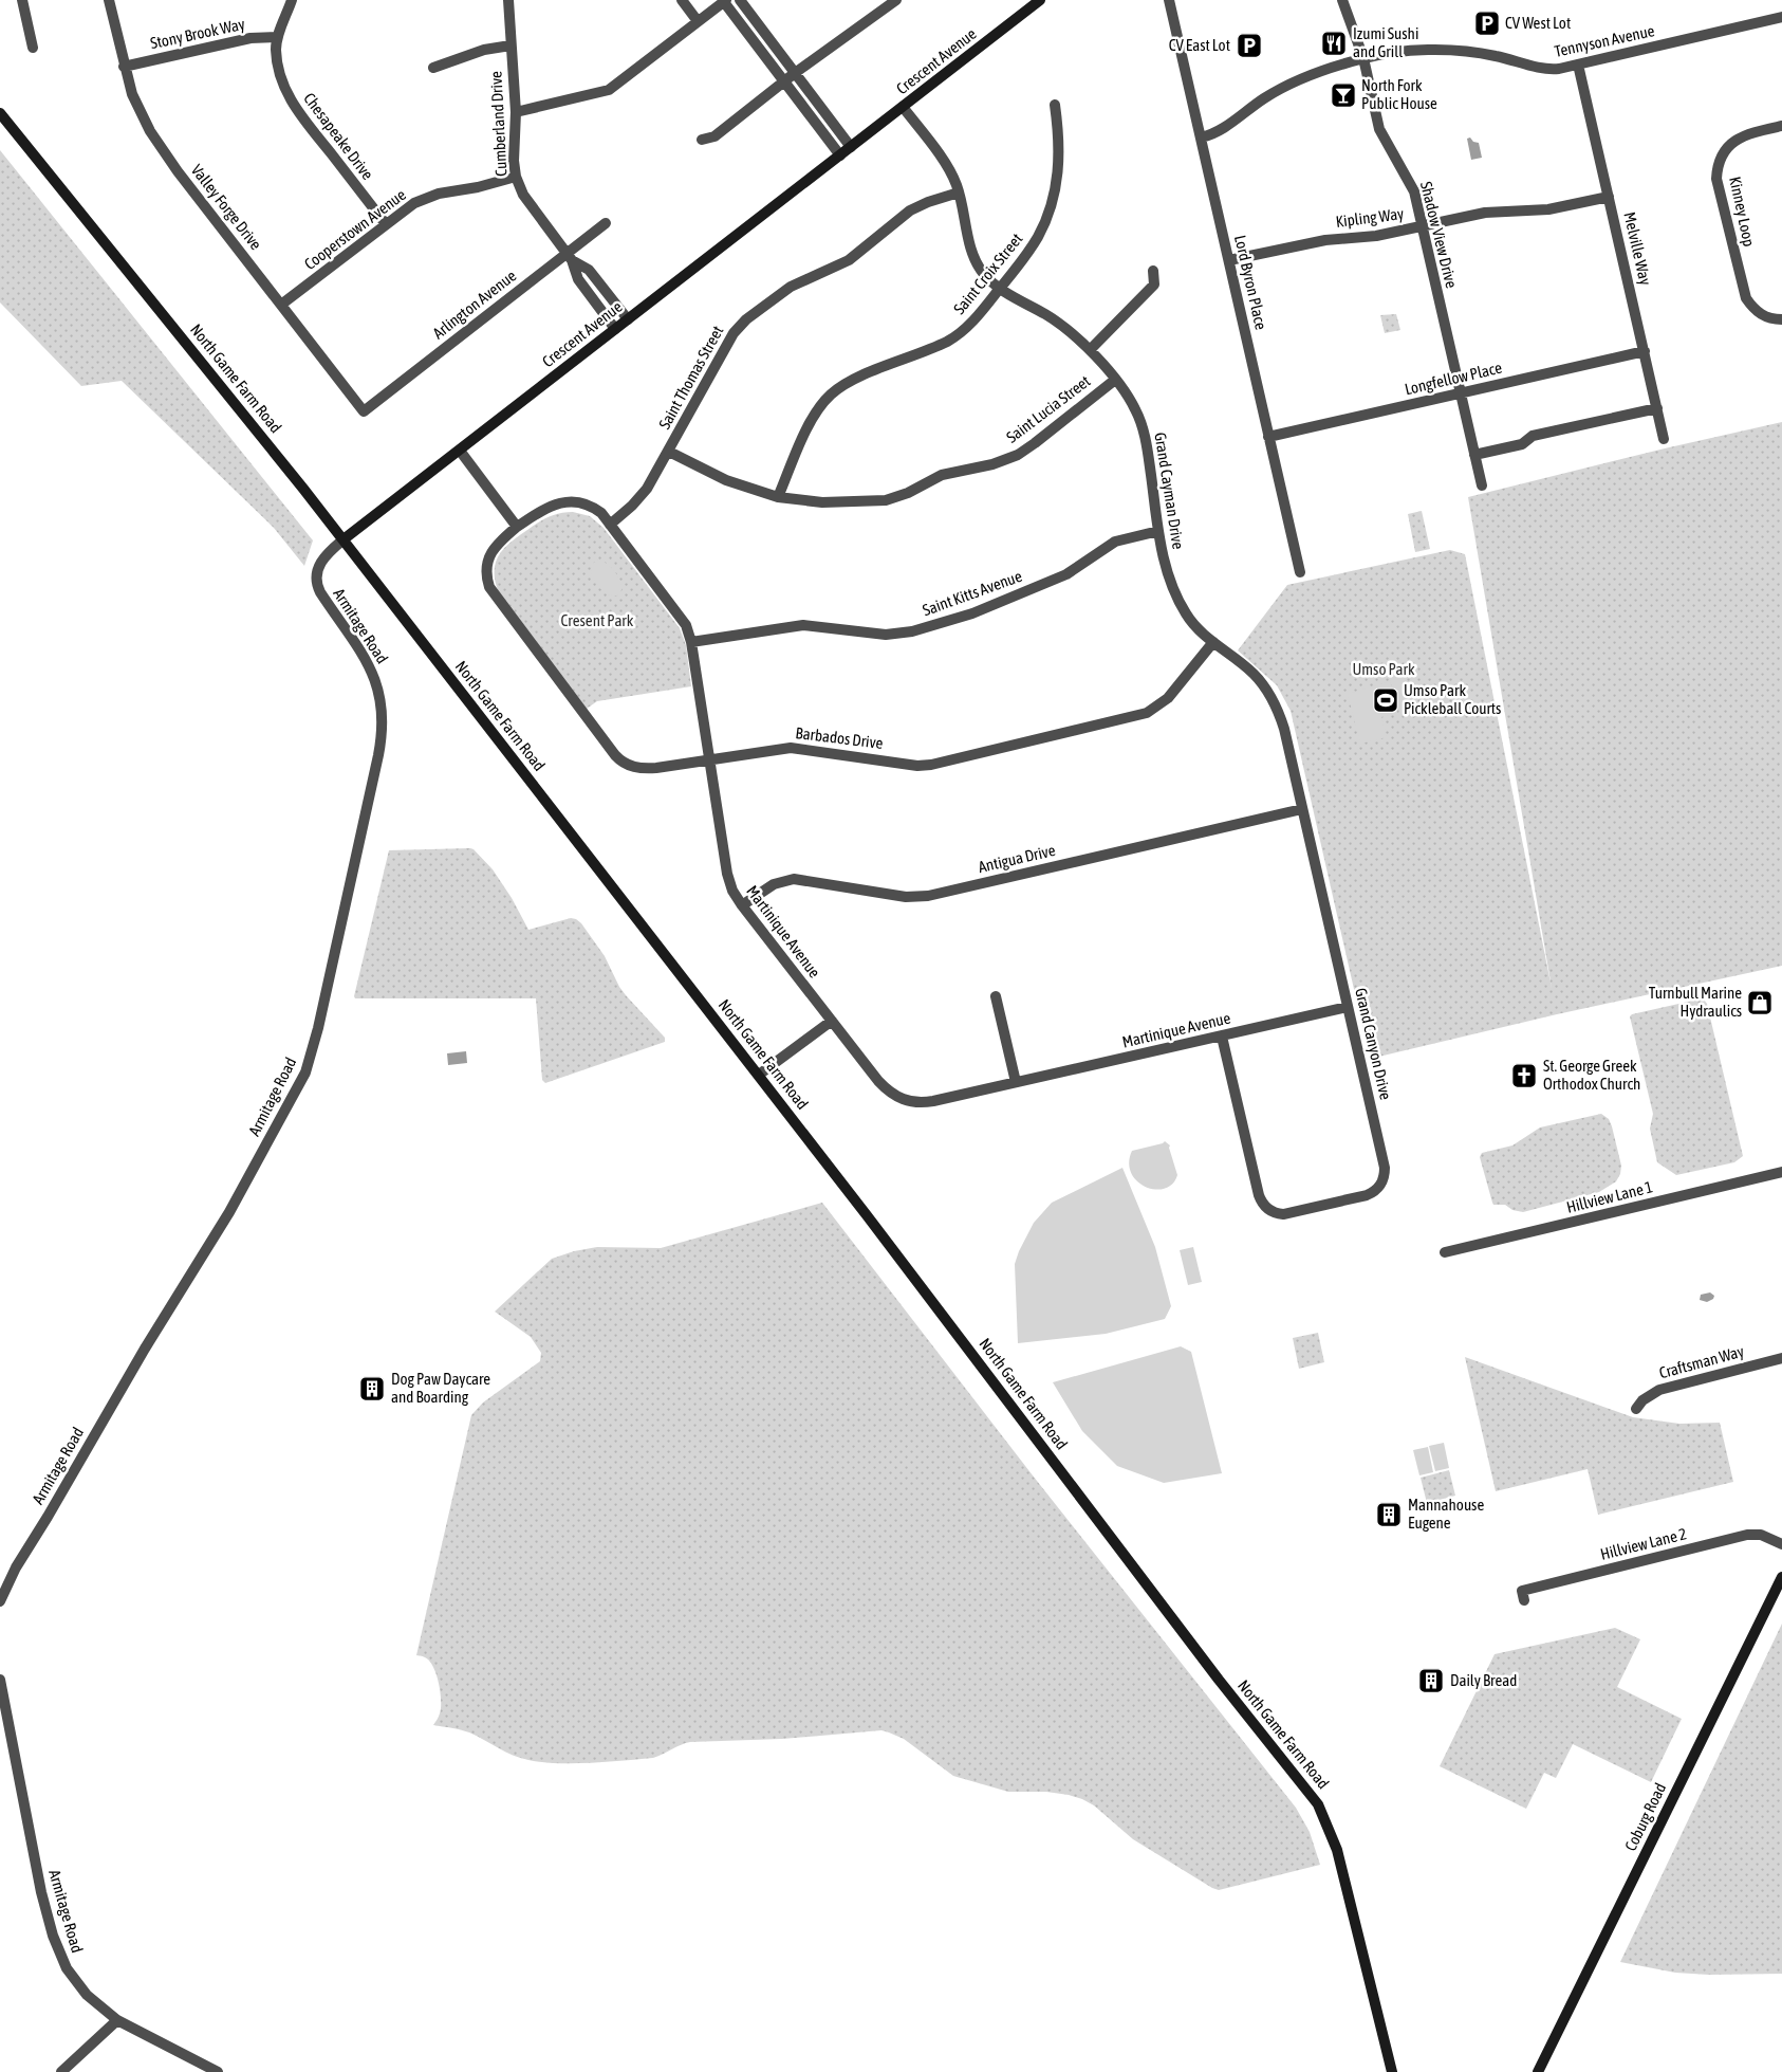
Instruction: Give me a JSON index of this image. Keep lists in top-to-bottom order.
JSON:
{
  "streets": {
    "main road": ["Crescent Avenue", "North Game Farm Road", "Coburg Road"],
    "street": [
      "Stony Brook Way",
      "Tennyson Avenue",
      "Cumberland Drive",
      "Chesapeake Drive",
      "Valley Forge Drive",
      "Kinney Loop",
      "Kipling Way",
      "Cooperstown Avenue",
      "Shadow View Drive",
      "Melville Way",
      "Saint Croix Street",
      "Lord Byron Place",
      "Arlington Avenue",
      "Saint Thomas Street",
      "Longfellow Place",
      "Saint Lucia Street",
      "Grand Cayman Drive",
      "Saint Kitts Avenue",
      "Armitage Road",
      "Barbados Drive",
      "Antigua Drive",
      "Martinique Avenue",
      "Grand Canyon Drive",
      "Hillview Lane 1",
      "Craftsman Way",
      "Hillview Lane 2"
    ]
  },
  "crossings": [
    ["Stony Brook Way", "Chesapeake Drive"],
    ["Stony Brook Way", "Valley Forge Drive"],
    ["Tennyson Avenue", "Shadow View Drive"],
    ["Tennyson Avenue", "Melville Way"],
    ["Tennyson Avenue", "Lord Byron Place"],
    ["Crescent Avenue", "Cumberland Drive"],
    ["Crescent Avenue", "North Game Farm Road"],
    ["Crescent Avenue", "Grand Cayman Drive"],
    ["Crescent Avenue", "Armitage Road"],
    ["Cumberland Drive", "Cooperstown Avenue"],
    ["Cumberland Drive", "Arlington Avenue"],
    ["Chesapeake Drive", "Cooperstown Avenue"],
    ["Valley Forge Drive", "Cooperstown Avenue"],
    ["Valley Forge Drive", "Arlington Avenue"],
    ["Kipling Way", "Shadow View Drive"],
    ["Kipling Way", "Melville Way"],
    ["Kipling Way", "Lord Byron Place"],
    ["Shadow View Drive", "Longfellow Place"],
    ["Melville Way", "Longfellow Place"],
    ["Saint Croix Street", "Saint Lucia Street"],
    ["Saint Croix Street", "Grand Cayman Drive"],
    ["Lord Byron Place", "Longfellow Place"],
    ["Saint Thomas Street", "Saint Lucia Street"],
    ["Saint Thomas Street", "Grand Cayman Drive"],
    ["Saint Thomas Street", "Martinique Avenue"],
    ["North Game Farm Road", "Armitage Road"],
    ["Saint Lucia Street", "Grand Cayman Drive"],
    ["Grand Cayman Drive", "Saint Kitts Avenue"],
    ["Grand Cayman Drive", "Barbados Drive"],
    ["Grand Cayman Drive", "Grand Canyon Drive"],
    ["Saint Kitts Avenue", "Martinique Avenue"],
    ["Barbados Drive", "Martinique Avenue"],
    ["Barbados Drive", "Grand Canyon Drive"],
    ["Antigua Drive", "Martinique Avenue"],
    ["Antigua Drive", "Grand Canyon Drive"],
    ["Martinique Avenue", "Grand Canyon Drive"]
  ],
  "parks": ["Cresent Park", "Umso Park"],
  "places": {
    "parking": ["CV West Lot", "CV East Lot"],
    "restaurant": ["Izumi Sushi and Grill"],
    "bar": ["North Fork Public House"],
    "sports": ["Umso Park Pickleball Courts"],
    "shop": ["Turnbull Marine Hydraulics"],
    "church": ["St. George Greek Orthodox Church"],
    "building": ["Dog Paw Daycare and Boarding", "Mannahouse Eugene", "Daily Bread"]
  }
}
